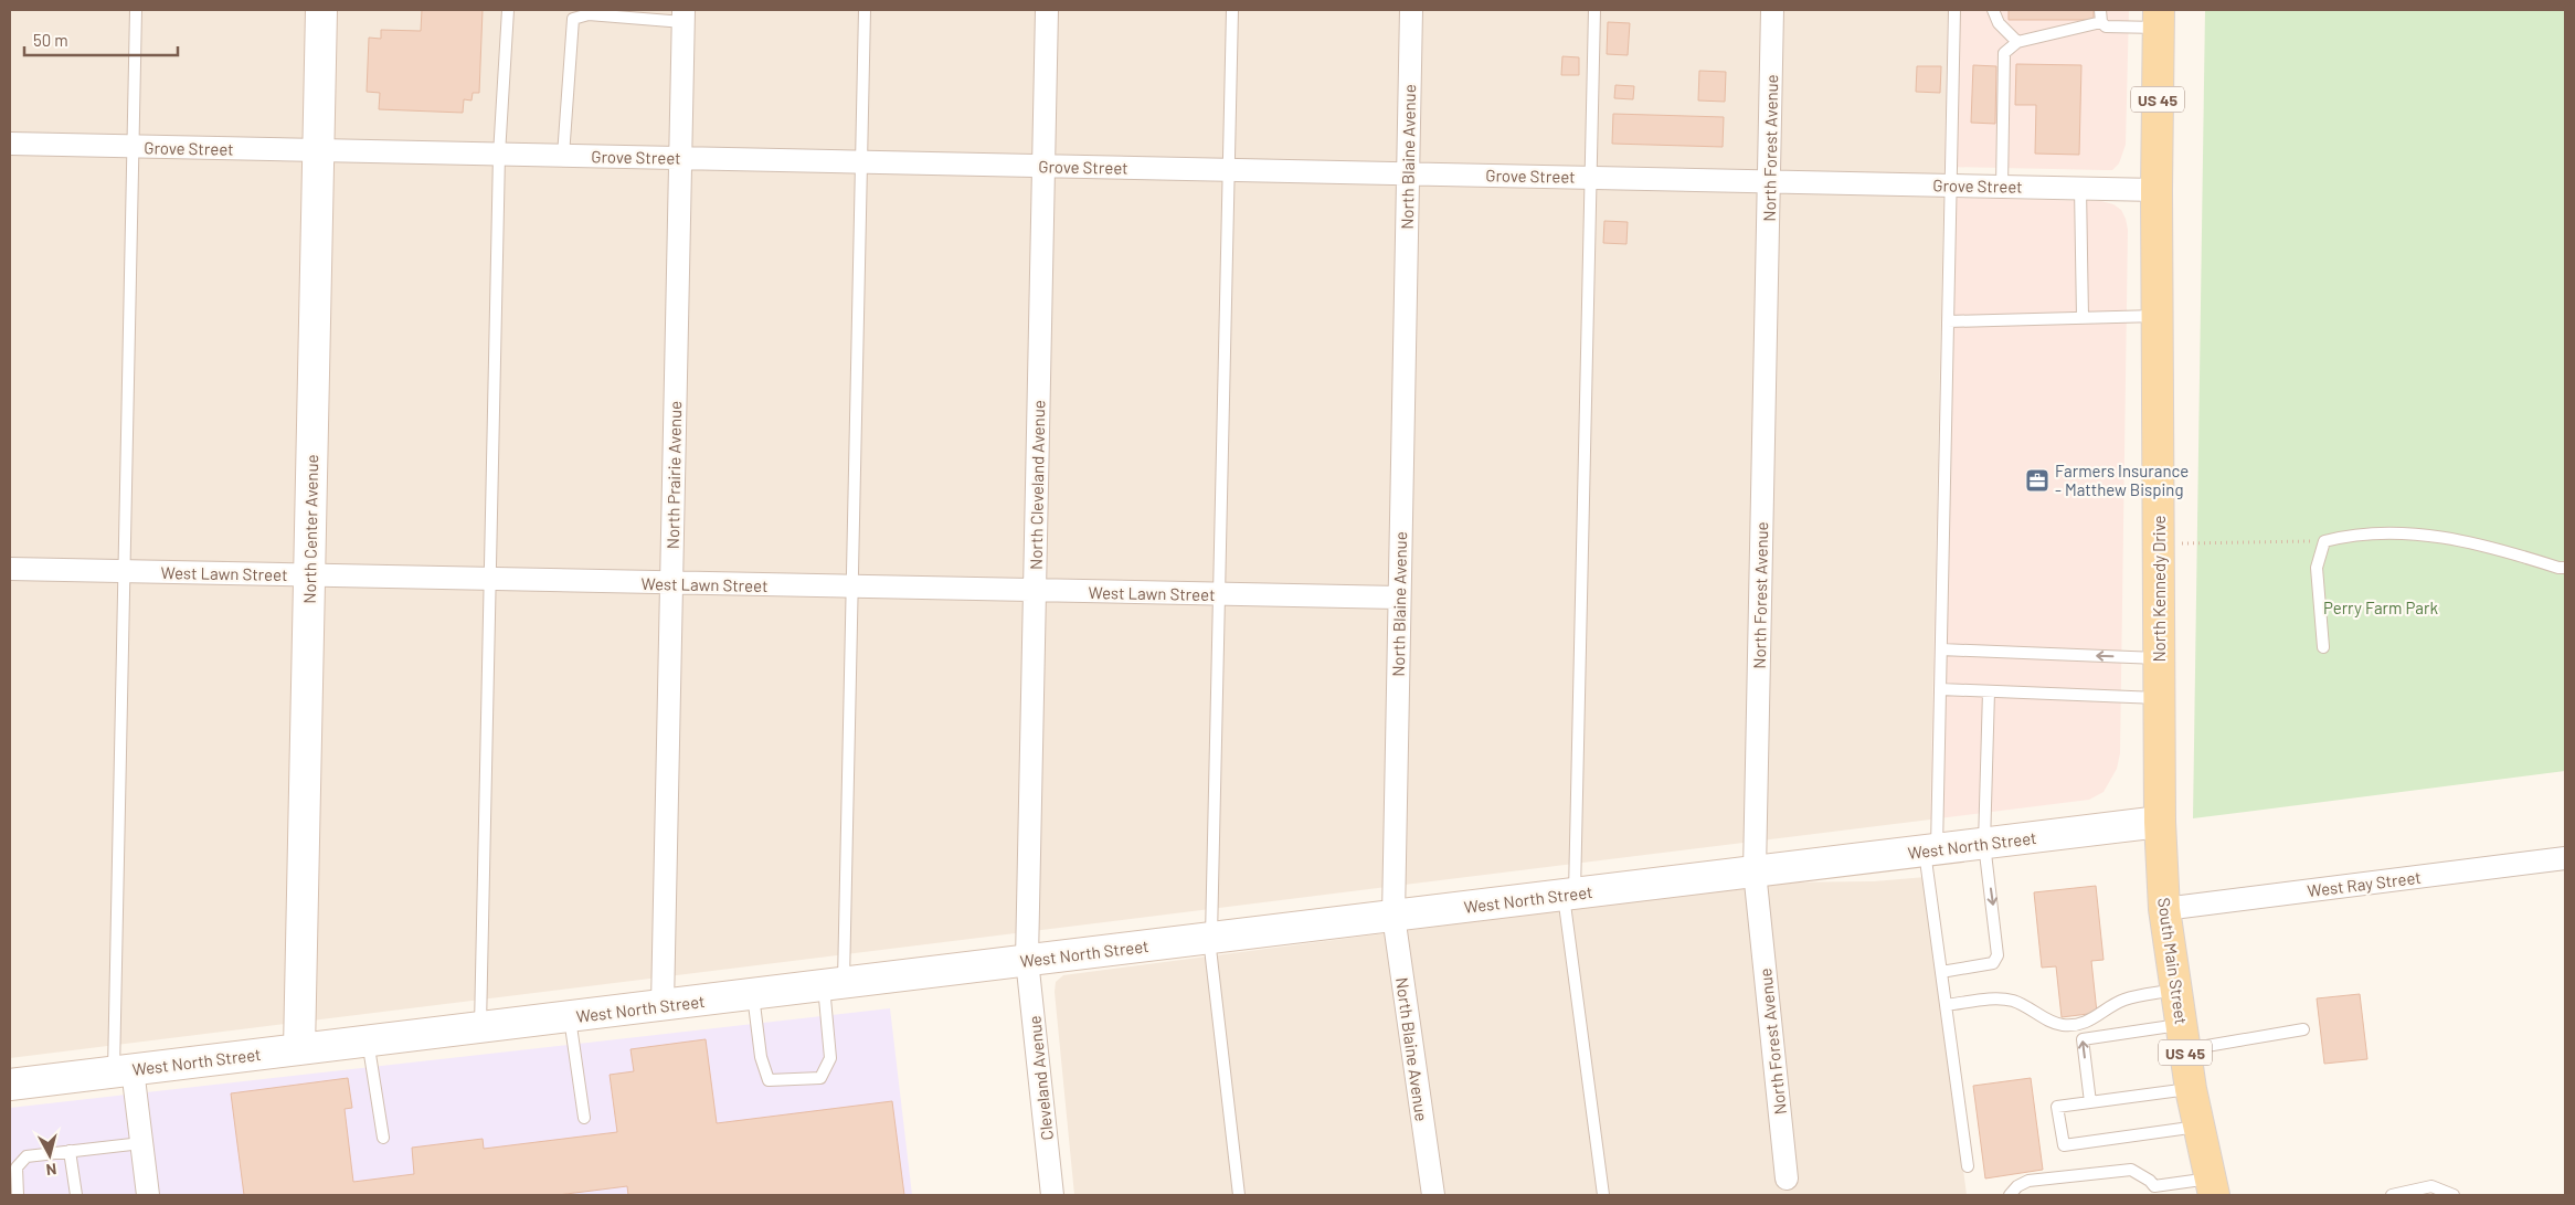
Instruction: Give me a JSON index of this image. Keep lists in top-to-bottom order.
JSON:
{
  "streets": {
    "main road": [
      "US 45",
      "North Center Avenue",
      "North Kennedy Drive",
      "West North Street",
      "South Main Street"
    ],
    "street": [
      "Grove Street",
      "North Forest Avenue",
      "North Blaine Avenue",
      "North Prairie Avenue",
      "North Cleveland Avenue",
      "West Lawn Street",
      "West Ray Street",
      "Cleveland Avenue"
    ]
  },
  "crossings": [
    ["US 45", "Grove Street"],
    ["US 45", "North Kennedy Drive"],
    ["Grove Street", "North Forest Avenue"],
    ["Grove Street", "North Blaine Avenue"],
    ["Grove Street", "North Prairie Avenue"],
    ["Grove Street", "North Cleveland Avenue"],
    ["Grove Street", "North Center Avenue"],
    ["Grove Street", "North Kennedy Drive"],
    ["North Forest Avenue", "West North Street"],
    ["North Blaine Avenue", "West Lawn Street"],
    ["North Blaine Avenue", "West North Street"],
    ["North Prairie Avenue", "West Lawn Street"],
    ["North Prairie Avenue", "West North Street"],
    ["North Cleveland Avenue", "West Lawn Street"],
    ["North Cleveland Avenue", "West North Street"],
    ["North Cleveland Avenue", "Cleveland Avenue"],
    ["North Center Avenue", "West Lawn Street"],
    ["North Center Avenue", "West North Street"],
    ["North Kennedy Drive", "West North Street"],
    ["North Kennedy Drive", "South Main Street"],
    ["West North Street", "South Main Street"],
    ["West North Street", "Cleveland Avenue"],
    ["West Ray Street", "South Main Street"]
  ],
  "parks": ["Perry Farm Park"],
  "places": {
    "office": ["Farmers Insurance - Matthew Bisping"]
  },
  "scale_bar": "50 m",
  "north": "bottom"
}
